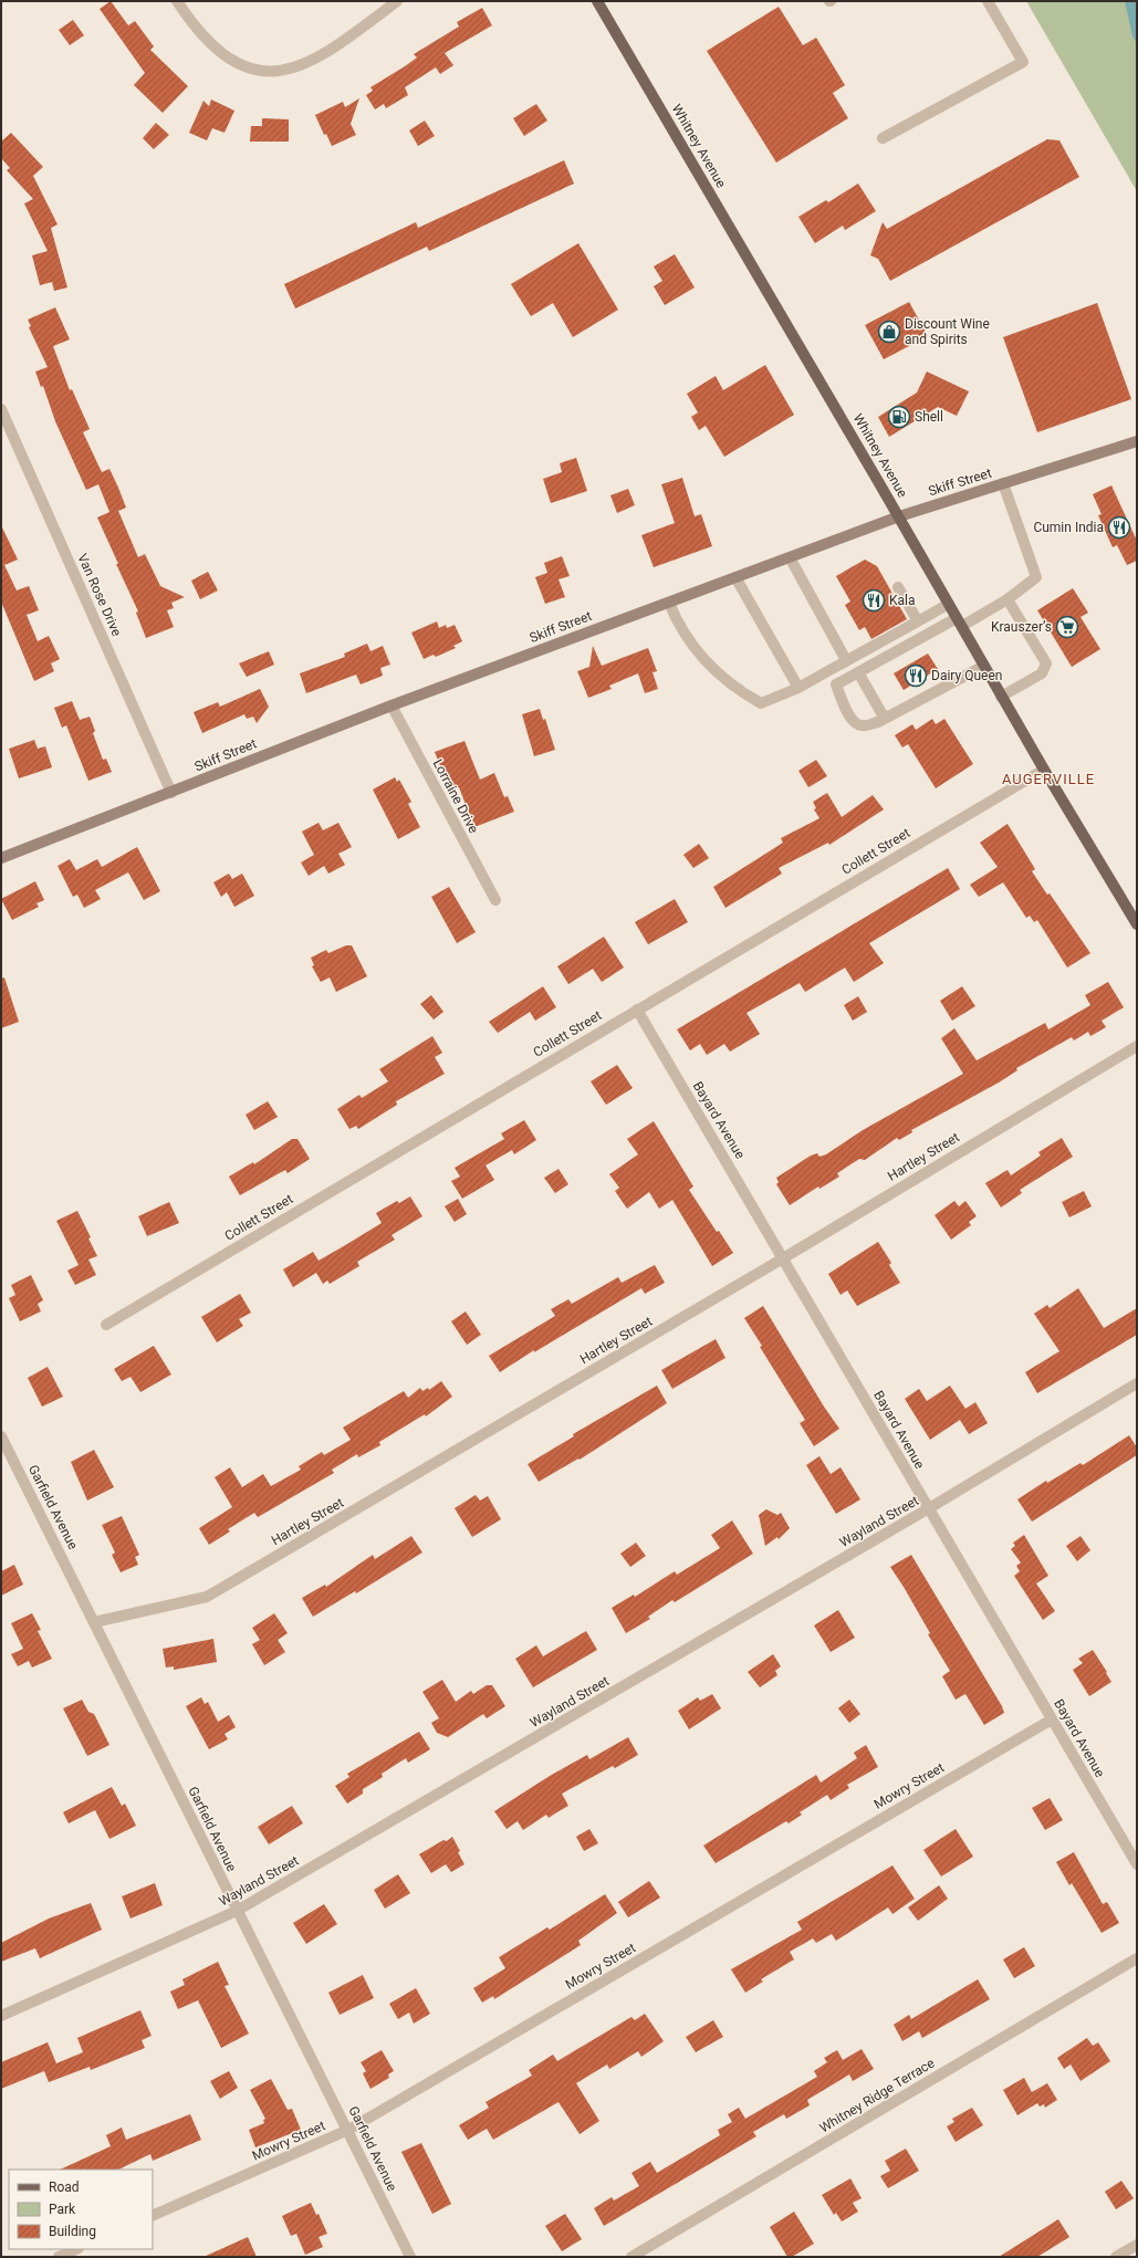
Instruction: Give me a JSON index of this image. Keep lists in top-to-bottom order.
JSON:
{
  "streets": {
    "main road": ["Whitney Avenue", "Skiff Street"],
    "street": [
      "Van Rose Drive",
      "Lorraine Drive",
      "Collett Street",
      "Bayard Avenue",
      "Hartley Street",
      "Garfield Avenue",
      "Wayland Street",
      "Mowry Street",
      "Whitney Ridge Terrace"
    ]
  },
  "crossings": [
    ["Whitney Avenue", "Skiff Street"],
    ["Whitney Avenue", "Collett Street"],
    ["Skiff Street", "Van Rose Drive"],
    ["Skiff Street", "Lorraine Drive"],
    ["Collett Street", "Bayard Avenue"],
    ["Bayard Avenue", "Hartley Street"],
    ["Bayard Avenue", "Wayland Street"],
    ["Bayard Avenue", "Mowry Street"],
    ["Hartley Street", "Garfield Avenue"],
    ["Garfield Avenue", "Wayland Street"],
    ["Garfield Avenue", "Mowry Street"]
  ],
  "districts": ["AUGERVILLE"],
  "places": {
    "shop": ["Discount Wine and Spirits"],
    "fuel station": ["Shell"],
    "restaurant": ["Cumin India", "Kala", "Dairy Queen"],
    "supermarket": ["Krauszer’s"]
  },
  "legend": ["Road", "Park", "Building"]
}
